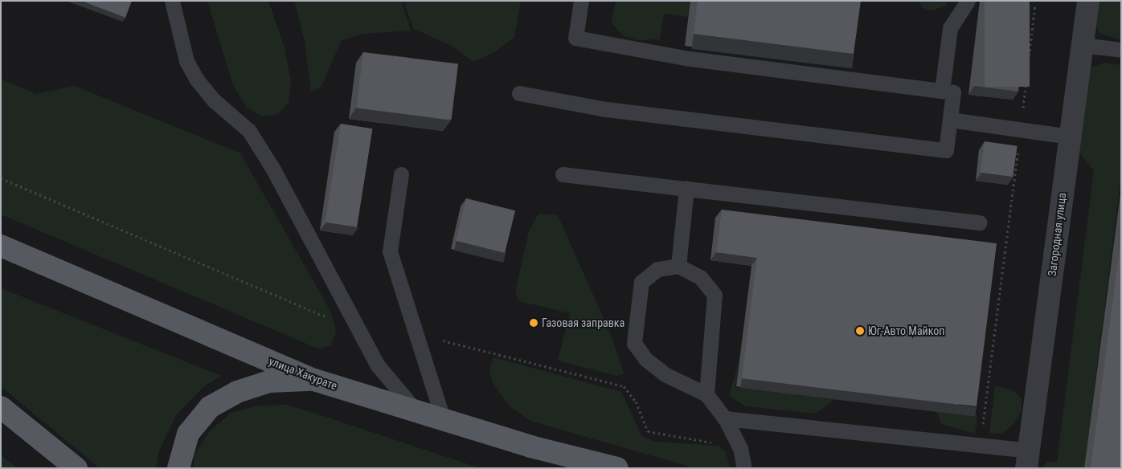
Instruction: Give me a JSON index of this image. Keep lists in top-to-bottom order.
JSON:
{
  "streets": {
    "main road": ["улица Хакурате"],
    "street": ["Загородная улица"]
  },
  "places": ["Газовая заправка", "Юг-Авто Майкоп"]
}
